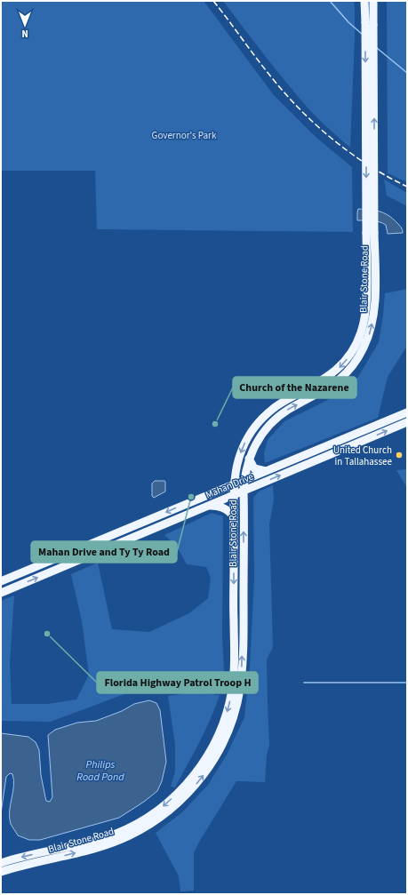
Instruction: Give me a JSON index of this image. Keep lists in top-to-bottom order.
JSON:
{
  "streets": {
    "main road": ["Blair Stone Road", "Mahan Drive"]
  },
  "crossings": [
    ["Blair Stone Road", "Mahan Drive"]
  ],
  "water": ["Philips Road Pond"],
  "parks": ["Governor's Park"],
  "places": [
    "Church of the Nazarene",
    "United Church in Tallahassee",
    "Mahan Drive and Ty Ty Road",
    "Florida Highway Patrol Troop H"
  ],
  "north": "bottom"
}
